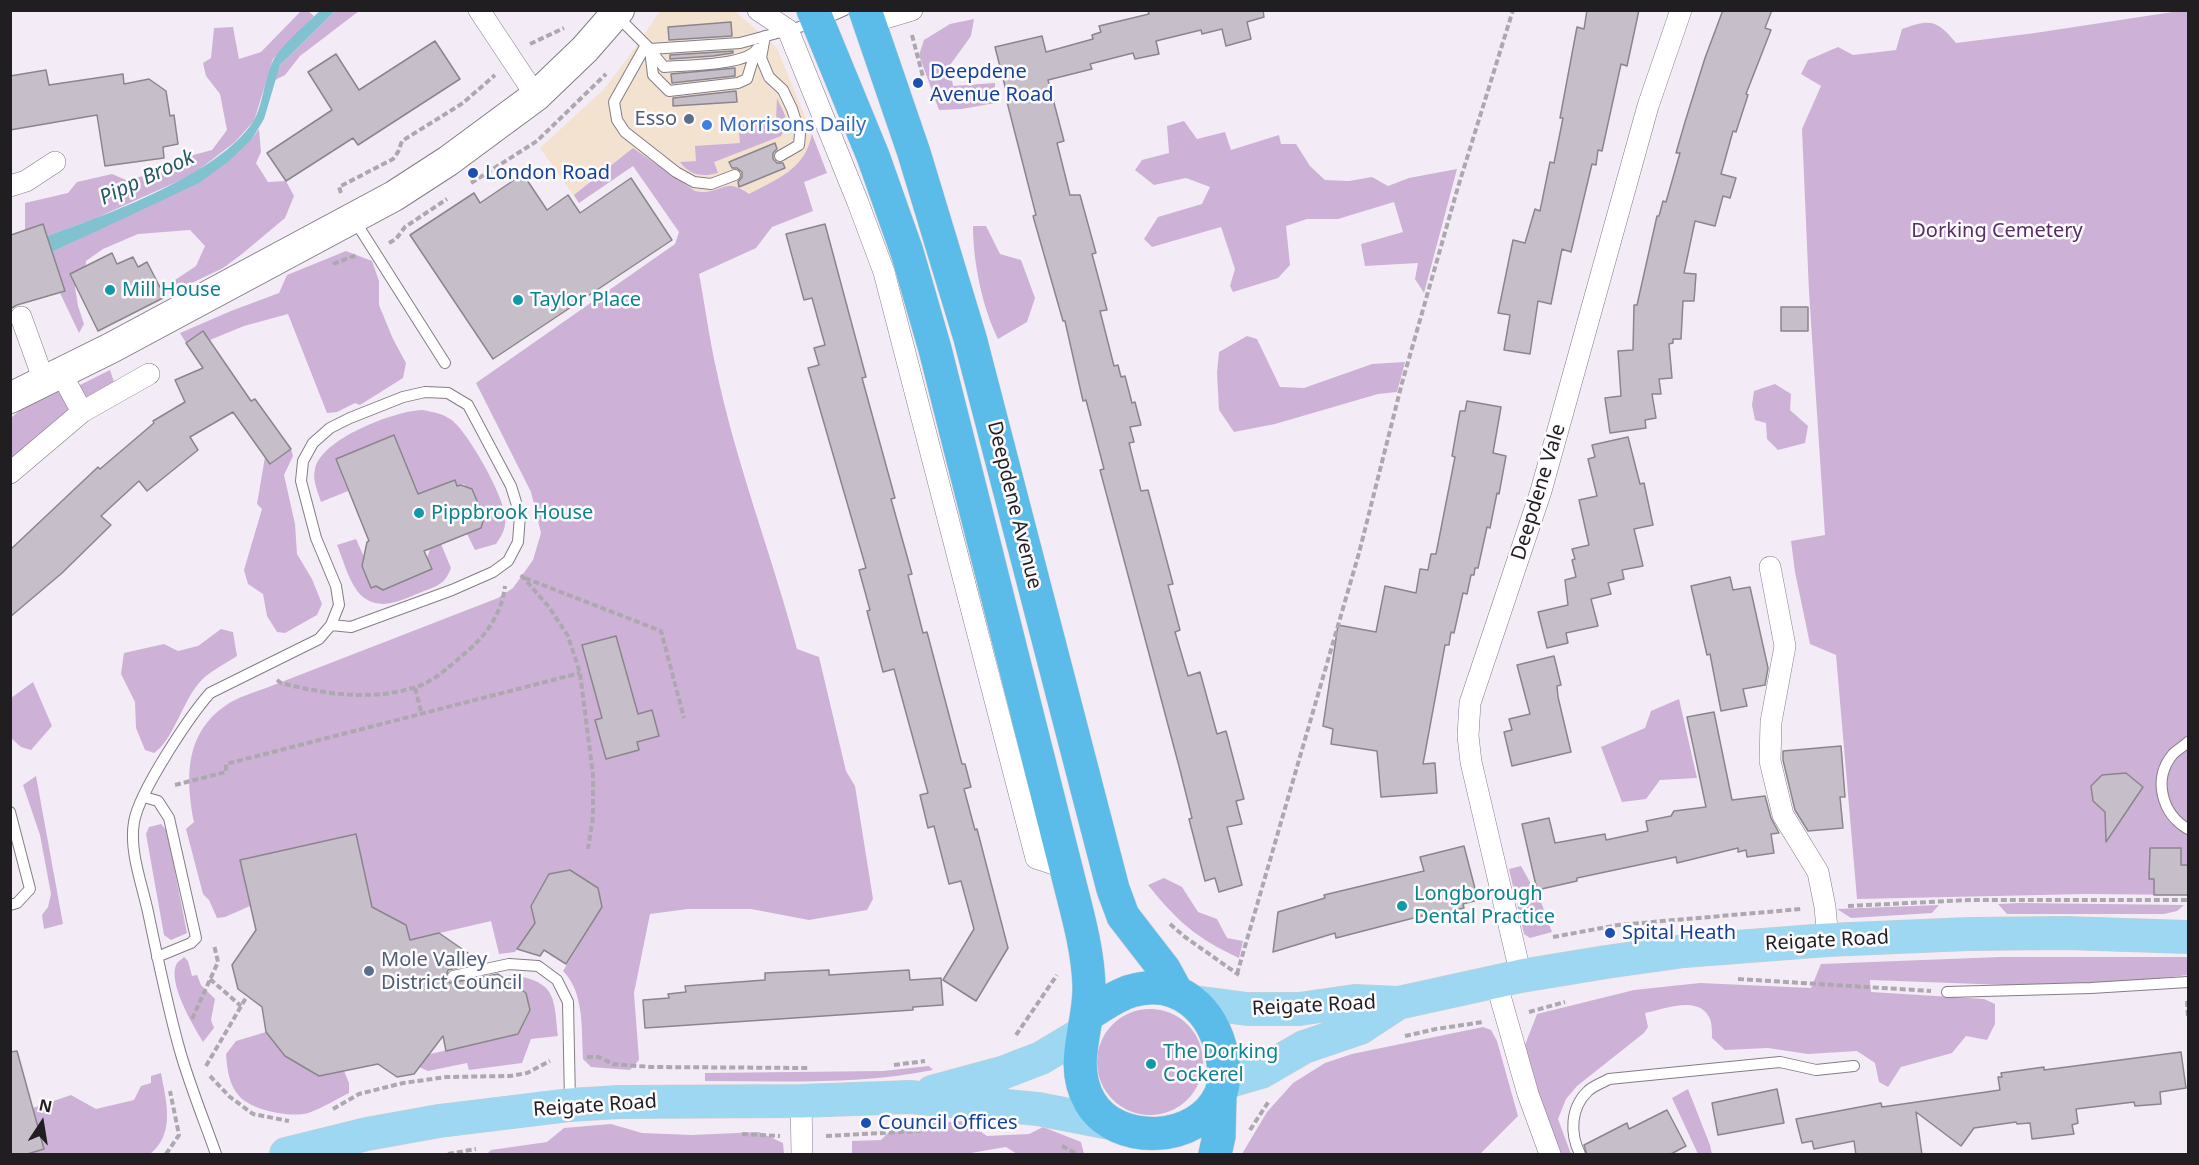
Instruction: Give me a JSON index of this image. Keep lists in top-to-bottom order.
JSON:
{
  "streets": {
    "highway": ["Deepdene Avenue"],
    "main road": ["Reigate Road"],
    "street": ["Deepdene Vale"]
  },
  "crossings": [
    ["Deepdene Vale", "Reigate Road"],
    ["Deepdene Avenue", "Reigate Road"]
  ],
  "water": ["Pipp Brook"],
  "parks": ["Dorking Cemetery"],
  "places": [
    "Deepdene Avenue Road",
    "Esso",
    "Morrisons Daily",
    "London Road",
    "Mill House",
    "Taylor Place",
    "Pippbrook House",
    "Longborough Dental Practice",
    "Spital Heath",
    "Mole Valley District Council",
    "The Dorking Cockerel",
    "Council Offices"
  ],
  "north": "top"
}
